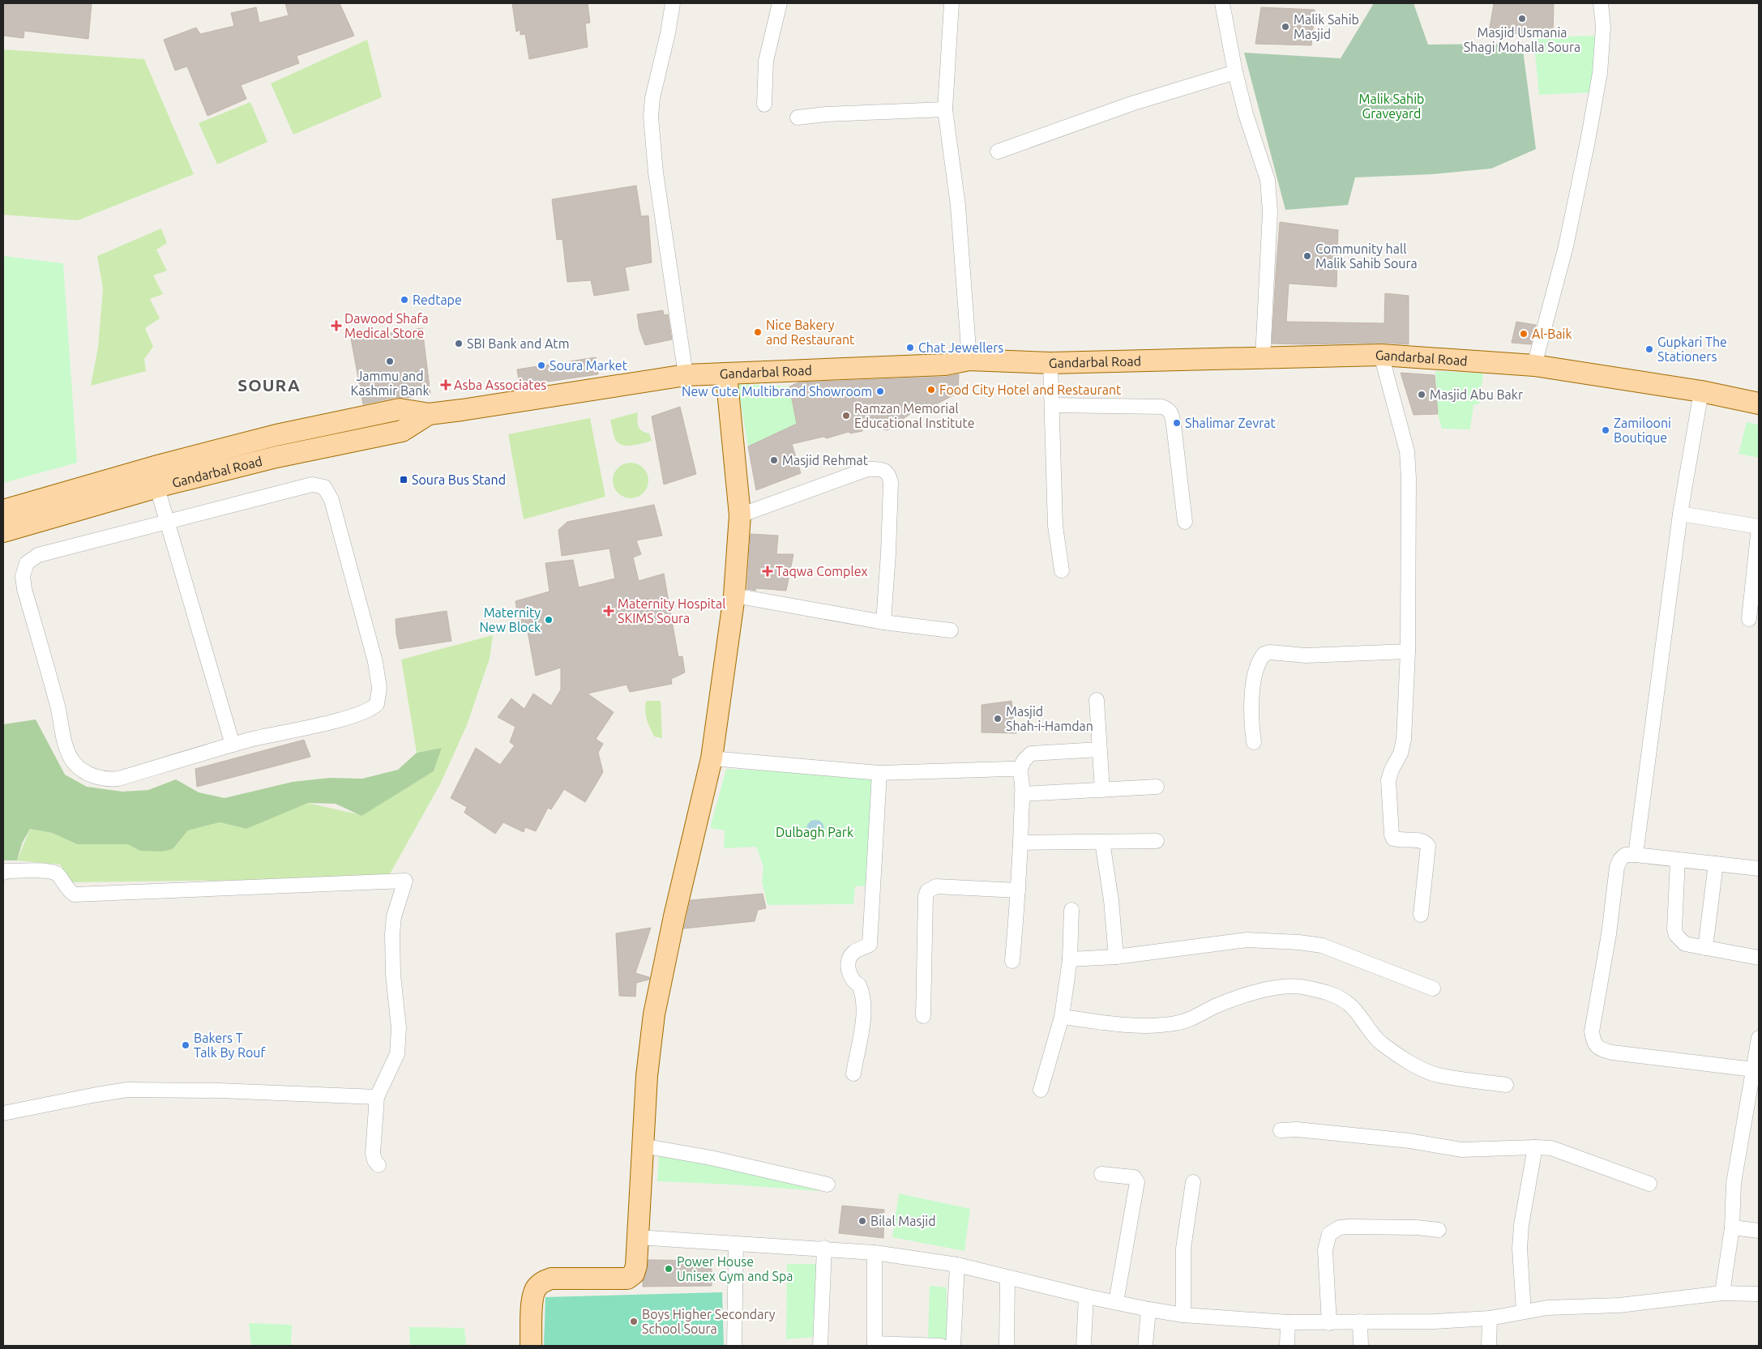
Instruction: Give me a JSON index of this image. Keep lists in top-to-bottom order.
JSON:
{
  "streets": {
    "main road": ["Gandarbal Road"]
  },
  "districts": ["SOURA"],
  "parks": ["Malik Sahib Graveyard", "Dulbagh Park"],
  "places": {
    "other": [
      "Masjid Usmania Shagi Mohalla Soura",
      "Malik Sahib Masjid",
      "Community hall Malik Sahib Soura",
      "Redtape",
      "Nice Bakery and Restaurant",
      "Al-Baik",
      "SBI Bank and Atm",
      "Chat Jewellers",
      "Gupkari The Stationers",
      "Jammu and Kashmir Bank",
      "Soura Market",
      "Food City Hotel and Restaurant",
      "New Cute Multibrand Showroom",
      "Masjid Abu Bakr",
      "Ramzan Memorial Educational Institute",
      "Shalimar Zevrat",
      "Zamilooni Boutique",
      "Masjid Rehmat",
      "Maternity New Block",
      "Masjid Shah-i-Hamdan",
      "Bakers T Talk By Rouf",
      "Bilal Masjid",
      "Power House Unisex Gym and Spa",
      "Boys Higher Secondary School Soura"
    ],
    "health": [
      "Dawood Shafa Medical Store",
      "Asba Associates",
      "Taqwa Complex",
      "Maternity Hospital SKIMS Soura"
    ],
    "transit": ["Soura Bus Stand"]
  }
}
